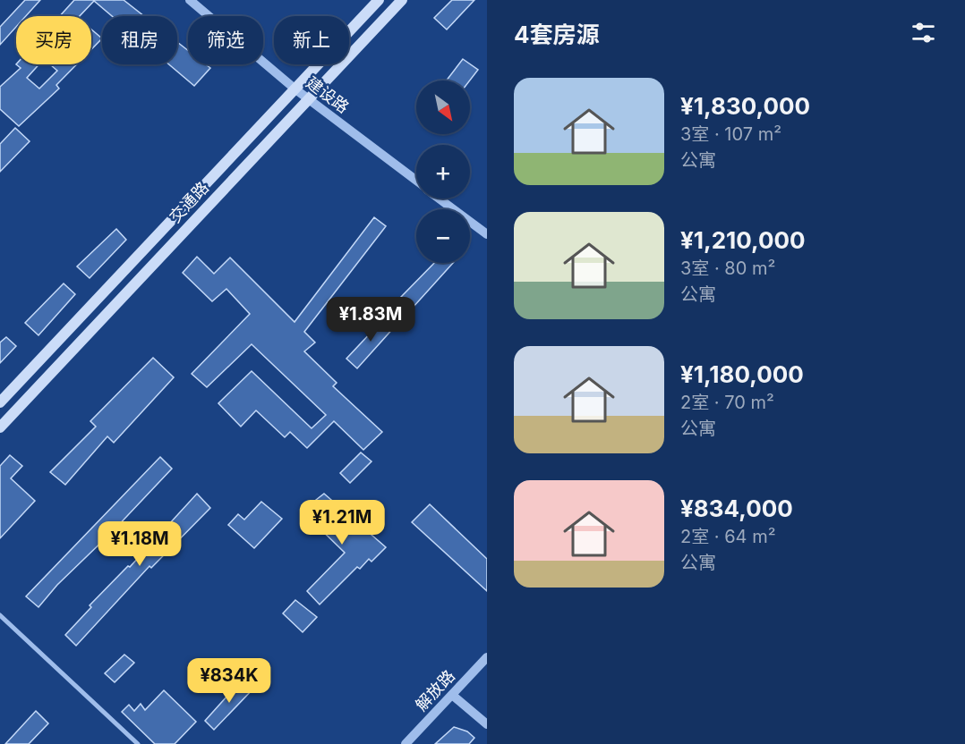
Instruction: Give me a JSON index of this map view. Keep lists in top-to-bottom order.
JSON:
{
  "streets": {
    "main road": ["交通路"],
    "street": ["建设路", "解放路"]
  },
  "crossings": [
    ["建设路", "交通路"]
  ],
  "north": "bottom right",
  "page": {
    "heading": "4套房源",
    "chip": [
      "买房",
      "租房",
      "筛选",
      "新上"
    ],
    "list": [
      {
        "name": "¥1,830,000",
        "note": "3室 · 107 m² · 公寓"
      },
      {
        "name": "¥1,210,000",
        "note": "3室 · 80 m² · 公寓"
      },
      {
        "name": "¥1,180,000",
        "note": "2室 · 70 m² · 公寓"
      },
      {
        "name": "¥834,000",
        "note": "2室 · 64 m² · 公寓"
      }
    ],
    "map_buttons": ["+", "−"],
    "price": [
      "¥1.83M",
      "¥1.21M",
      "¥1.18M",
      "¥834K"
    ]
  }
}
